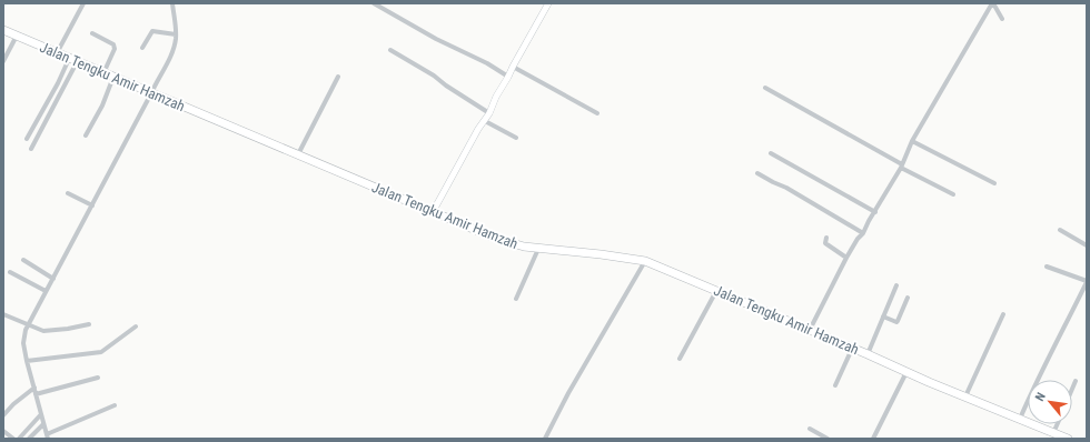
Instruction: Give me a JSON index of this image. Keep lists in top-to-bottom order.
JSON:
{
  "streets": {
    "highway": ["Jalan Tengku Amir Hamzah"]
  },
  "north": "top left"
}
